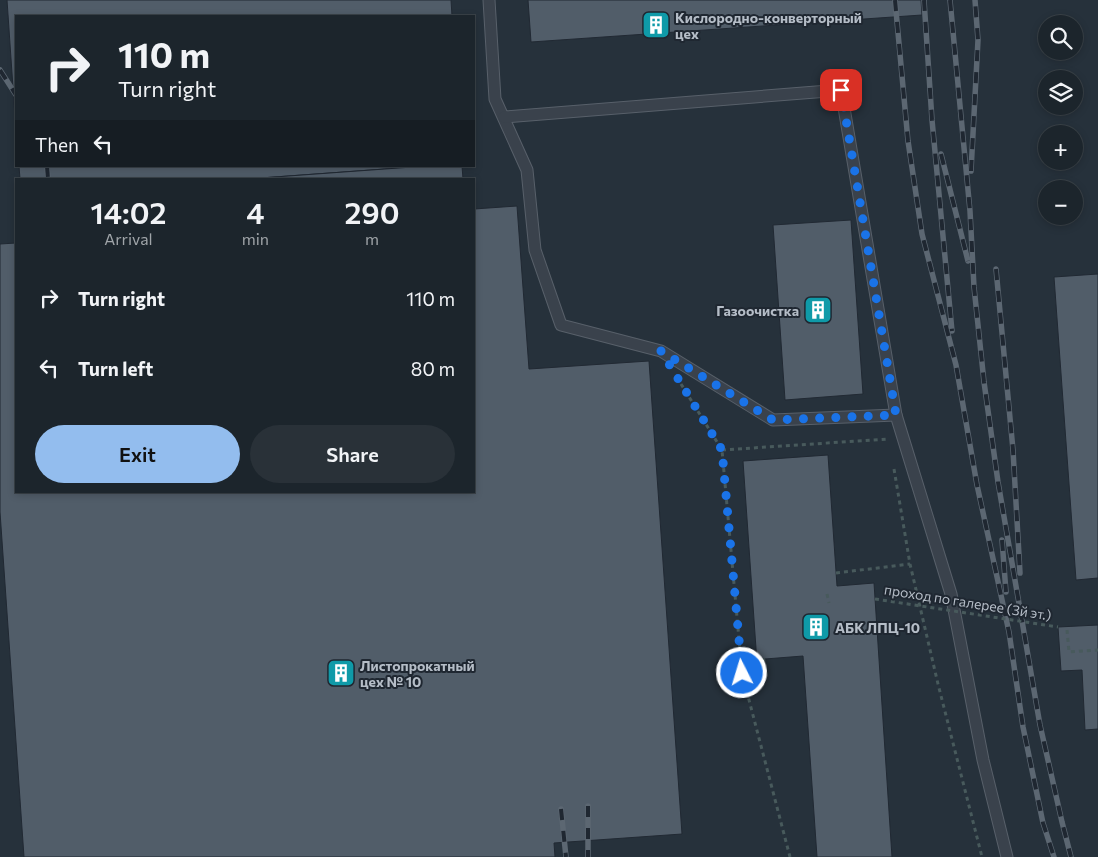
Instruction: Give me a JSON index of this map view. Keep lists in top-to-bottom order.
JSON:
{
  "streets": {
    "path": ["проход по галерее (3й эт.)"]
  },
  "places": {
    "building": [
      "Кислородно-конверторный цех",
      "Газоочистка",
      "АБК ЛПЦ-10",
      "Листопрокатный цех № 10"
    ]
  },
  "page": {
    "map_buttons": ["+", "−"],
    "turn": ["110 m", "Turn right"],
    "then": "Then",
    "eta": [
      "14:02",
      "Arrival",
      "4",
      "min",
      "290",
      "m"
    ],
    "list": [
      {
        "name": "Turn right",
        "value": "110 m"
      },
      {
        "name": "Turn left",
        "value": "80 m"
      }
    ],
    "buttons": ["Exit", "Share"]
  }
}
